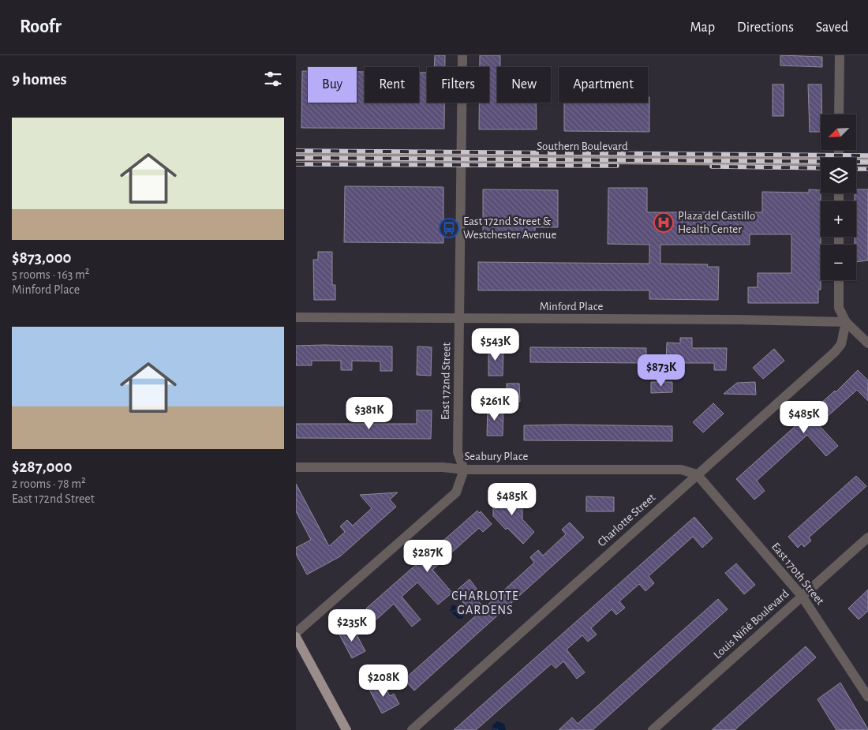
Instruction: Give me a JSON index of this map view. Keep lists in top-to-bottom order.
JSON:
{
  "streets": {
    "main road": ["Southern Boulevard"],
    "street": [
      "Minford Place",
      "East 172nd Street",
      "Seabury Place",
      "Charlotte Street",
      "East 170th Street",
      "Louis Niñé Boulevard"
    ]
  },
  "crossings": [
    ["Southern Boulevard", "East 172nd Street"],
    ["Minford Place", "East 172nd Street"],
    ["Minford Place", "Charlotte Street"],
    ["East 172nd Street", "Seabury Place"],
    ["Seabury Place", "Charlotte Street"],
    ["Seabury Place", "East 170th Street"],
    ["Charlotte Street", "East 170th Street"],
    ["East 170th Street", "Louis Niñé Boulevard"]
  ],
  "districts": ["CHARLOTTE GARDENS"],
  "places": {
    "hospital": ["Plaza del Castillo Health Center"],
    "bus stop": ["East 172nd Street & Westchester Avenue"]
  },
  "north": "bottom left",
  "page": {
    "header": "Roofr",
    "nav": ["Map", "Directions", "Saved"],
    "heading": "9 homes",
    "chip": [
      "Buy",
      "Rent",
      "Filters",
      "New",
      "Apartment"
    ],
    "list": [
      {
        "name": "$873,000",
        "note": "5 rooms · 163 m² · Minford Place"
      },
      {
        "name": "$287,000",
        "note": "2 rooms · 78 m² · East 172nd Street"
      }
    ],
    "map_buttons": ["+", "−"],
    "price": [
      "$543K",
      "$873K",
      "$261K",
      "$381K",
      "$485K",
      "$485K",
      "$287K",
      "$235K",
      "$208K"
    ]
  }
}
